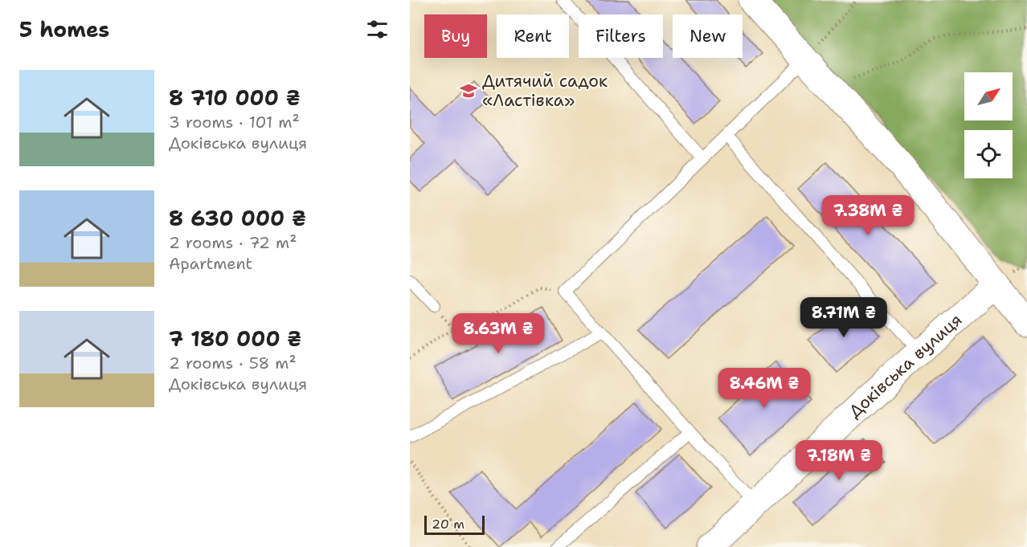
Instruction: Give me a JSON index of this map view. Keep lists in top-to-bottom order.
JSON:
{
  "streets": {
    "street": ["Доківська вулиця"]
  },
  "places": {
    "school or university": ["Дитячий садок «Ластівка»"]
  },
  "scale_bar": "20 m",
  "north": "top right",
  "page": {
    "heading": "5 homes",
    "chip": [
      "Buy",
      "Rent",
      "Filters",
      "New"
    ],
    "list": [
      {
        "name": "8 710 000 ₴",
        "note": "3 rooms · 101 m² · Доківська вулиця"
      },
      {
        "name": "8 630 000 ₴",
        "note": "2 rooms · 72 m² · Apartment"
      },
      {
        "name": "7 180 000 ₴",
        "note": "2 rooms · 58 m² · Доківська вулиця"
      }
    ],
    "price": [
      "7.38M ₴",
      "8.71M ₴",
      "8.63M ₴",
      "8.46M ₴",
      "7.18M ₴"
    ],
    "scale": "20 m"
  }
}
